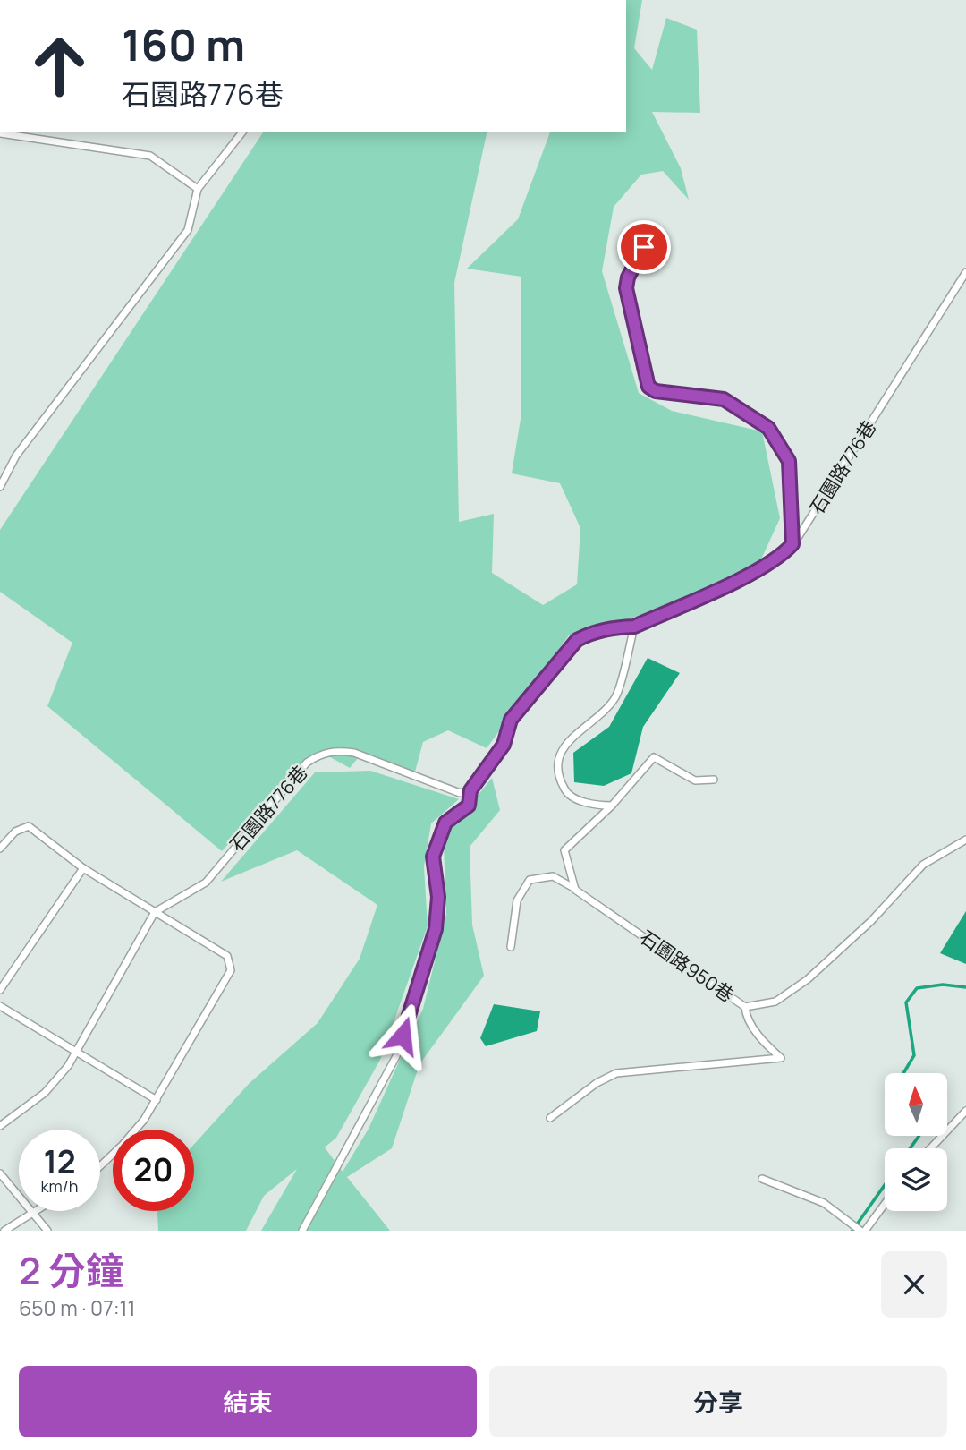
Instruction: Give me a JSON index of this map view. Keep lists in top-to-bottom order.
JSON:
{
  "streets": {
    "lane": ["石園路776巷", "石園路950巷"]
  },
  "north": "top",
  "page": {
    "turn": ["160 m", "石園路776巷"],
    "speed": "12 km/h",
    "limit": "20",
    "heading": ["2 分鐘", "650 m · 07:11"],
    "buttons": ["結束", "分享"]
  }
}
